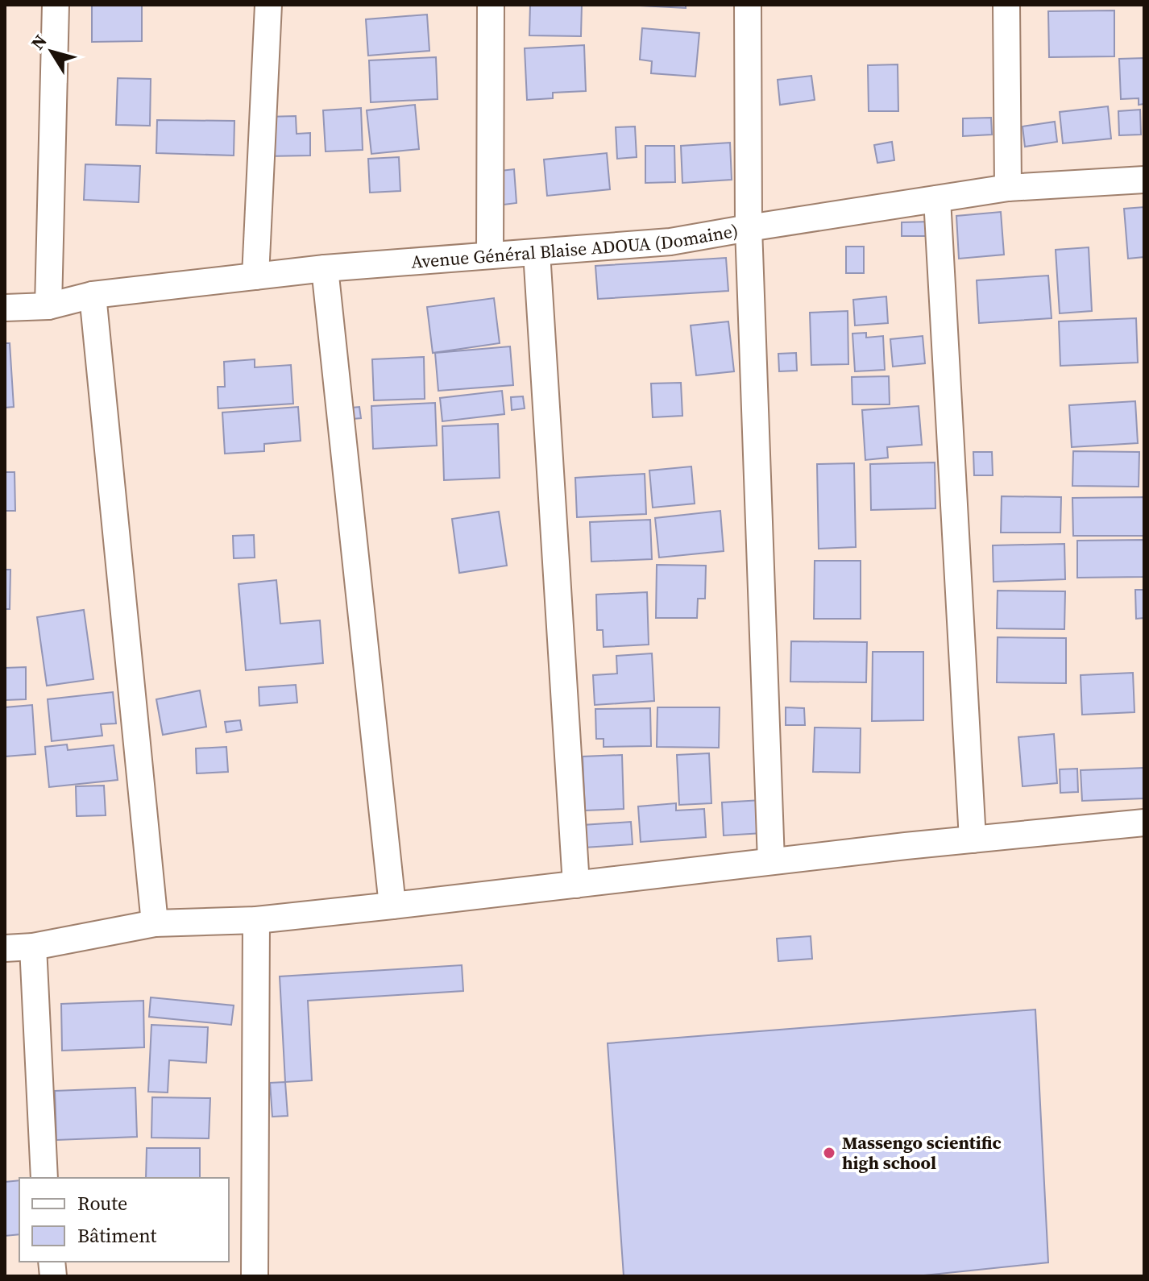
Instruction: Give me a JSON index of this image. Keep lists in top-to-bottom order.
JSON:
{
  "streets": {
    "street": ["Avenue Général Blaise ADOUA (Domaine)"]
  },
  "places": ["Massengo scientific high school"],
  "legend": ["Route", "Bâtiment"],
  "north": "top left"
}
